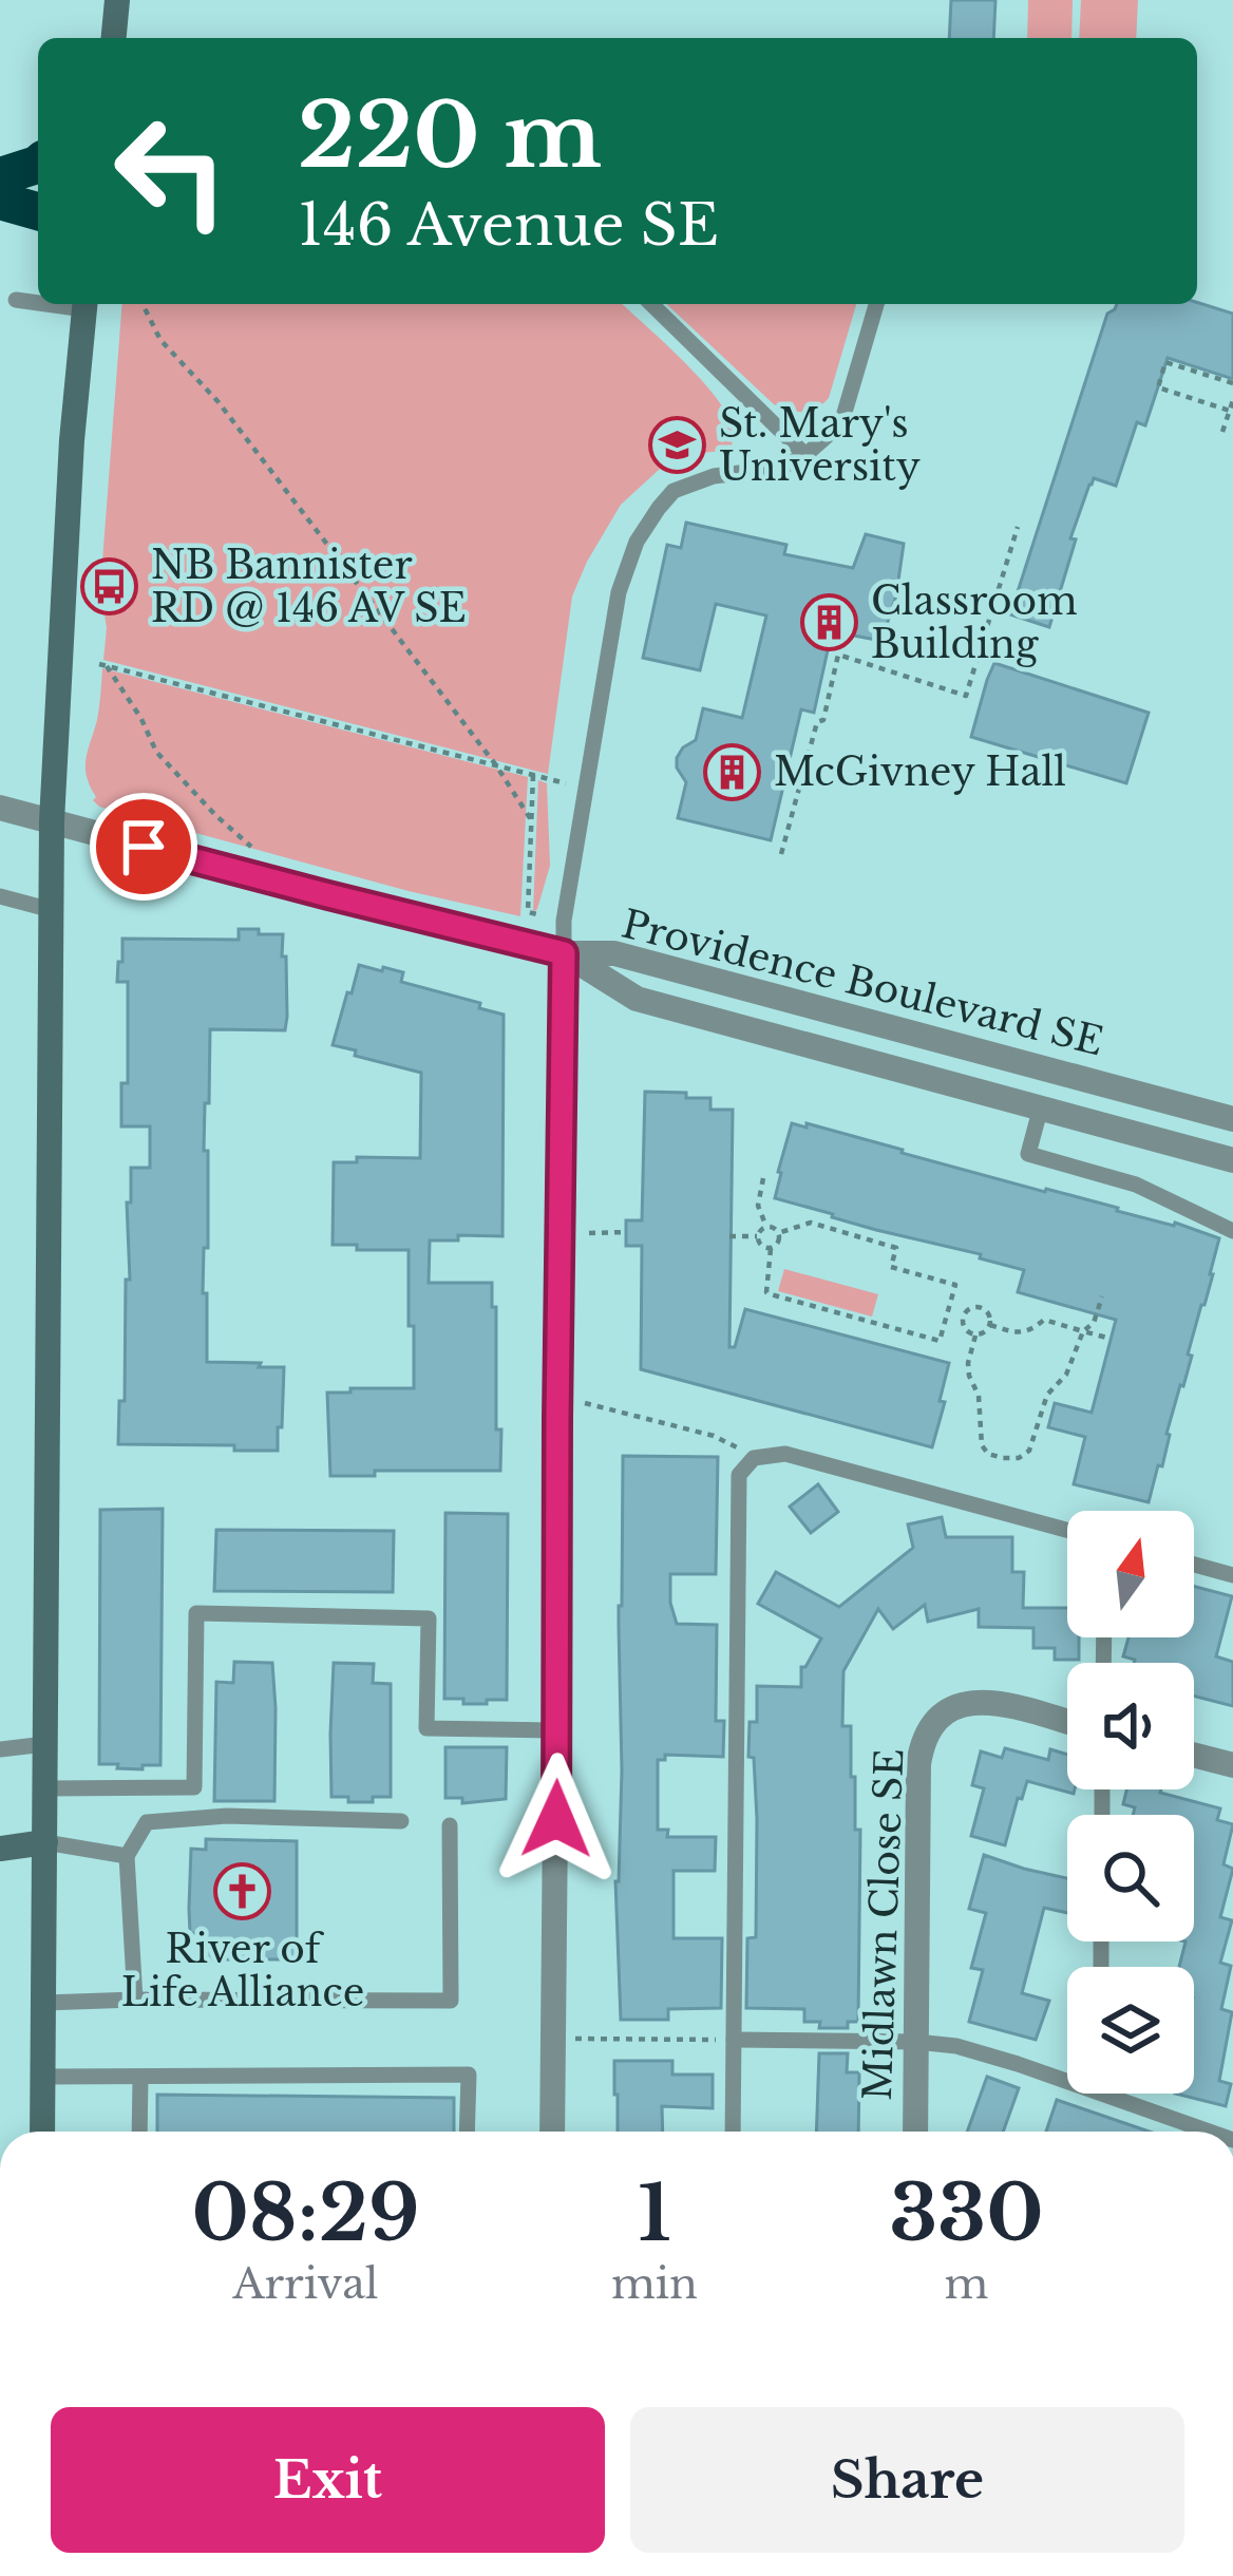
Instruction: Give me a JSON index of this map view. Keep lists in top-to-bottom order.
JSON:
{
  "streets": {
    "street": ["Providence Boulevard SE", "Midlawn Close SE"]
  },
  "places": {
    "school or university": ["St. Mary's University"],
    "bus stop": ["NB Bannister RD @ 146 AV SE"],
    "building": ["Classroom Building", "McGivney Hall"],
    "church": ["River of Life Alliance"]
  },
  "north": "top",
  "page": {
    "turn": ["220 m", "146 Avenue SE"],
    "eta": [
      "08:29",
      "Arrival",
      "1",
      "min",
      "330",
      "m"
    ],
    "buttons": ["Exit", "Share"]
  }
}
